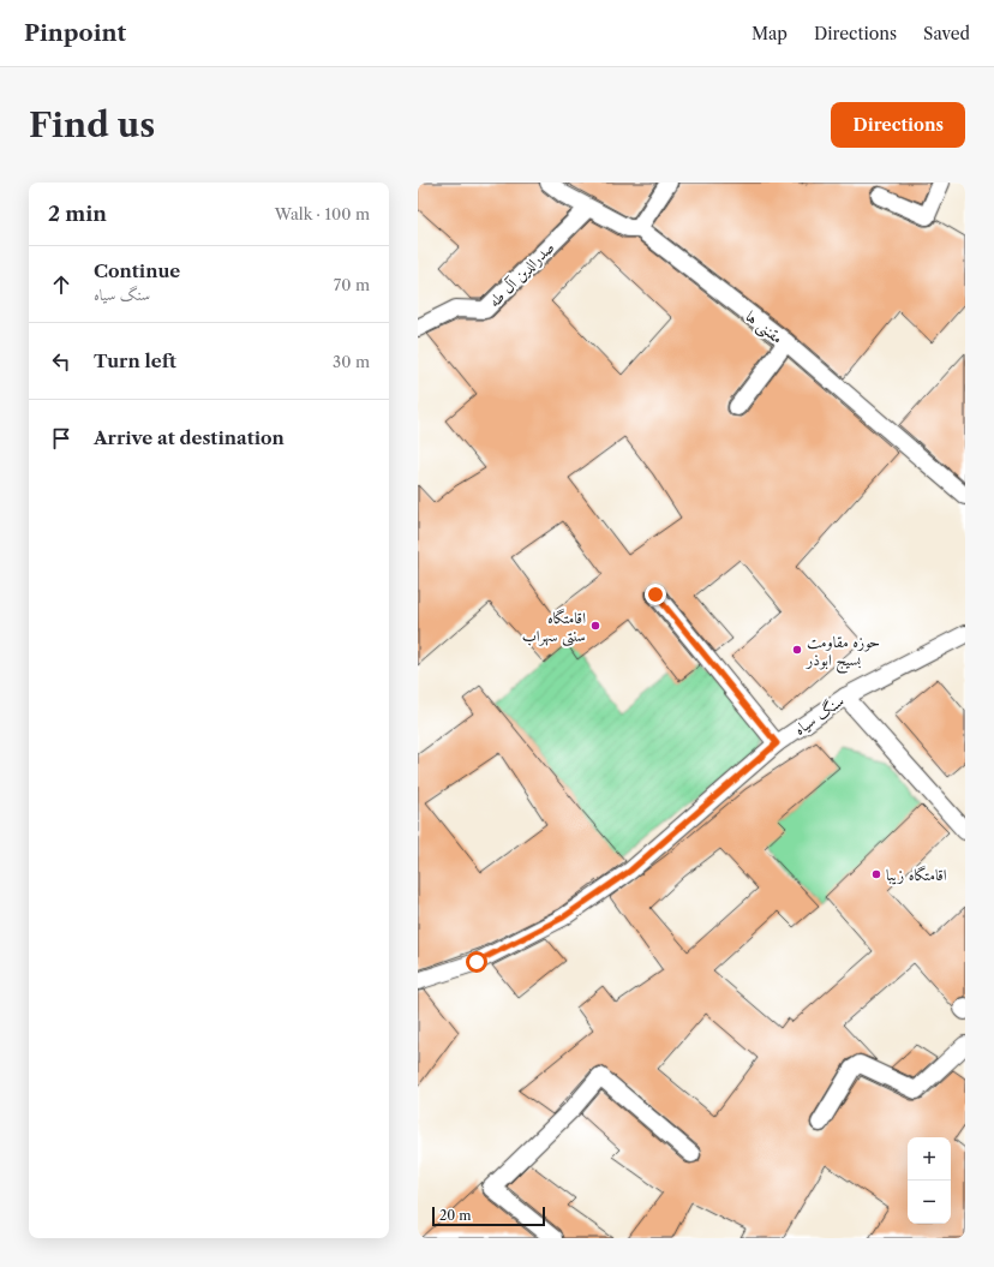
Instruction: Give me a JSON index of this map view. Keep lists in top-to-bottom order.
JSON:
{
  "streets": {
    "lane": ["صدرالدین آل طه", "مقننی ها", "سنگ سیاه"]
  },
  "crossings": [
    ["صدرالدین آل طه", "مقننی ها"]
  ],
  "places": ["اقامتگاه سنتی سهراب", "حوزه مقاومت بسیج ابوذر", "اقامتگاه زیبا"],
  "scale_bar": "20 m",
  "page": {
    "header": "Pinpoint",
    "nav": ["Map", "Directions", "Saved"],
    "buttons": "Directions",
    "title": "Find us",
    "heading": ["2 min", "Walk · 100 m"],
    "list": [
      ["Continue", "سنگ سیاه", "70 m"],
      ["Turn left", "30 m"],
      "Arrive at destination"
    ],
    "map_buttons": ["+", "−"],
    "scale": "20 m"
  }
}
